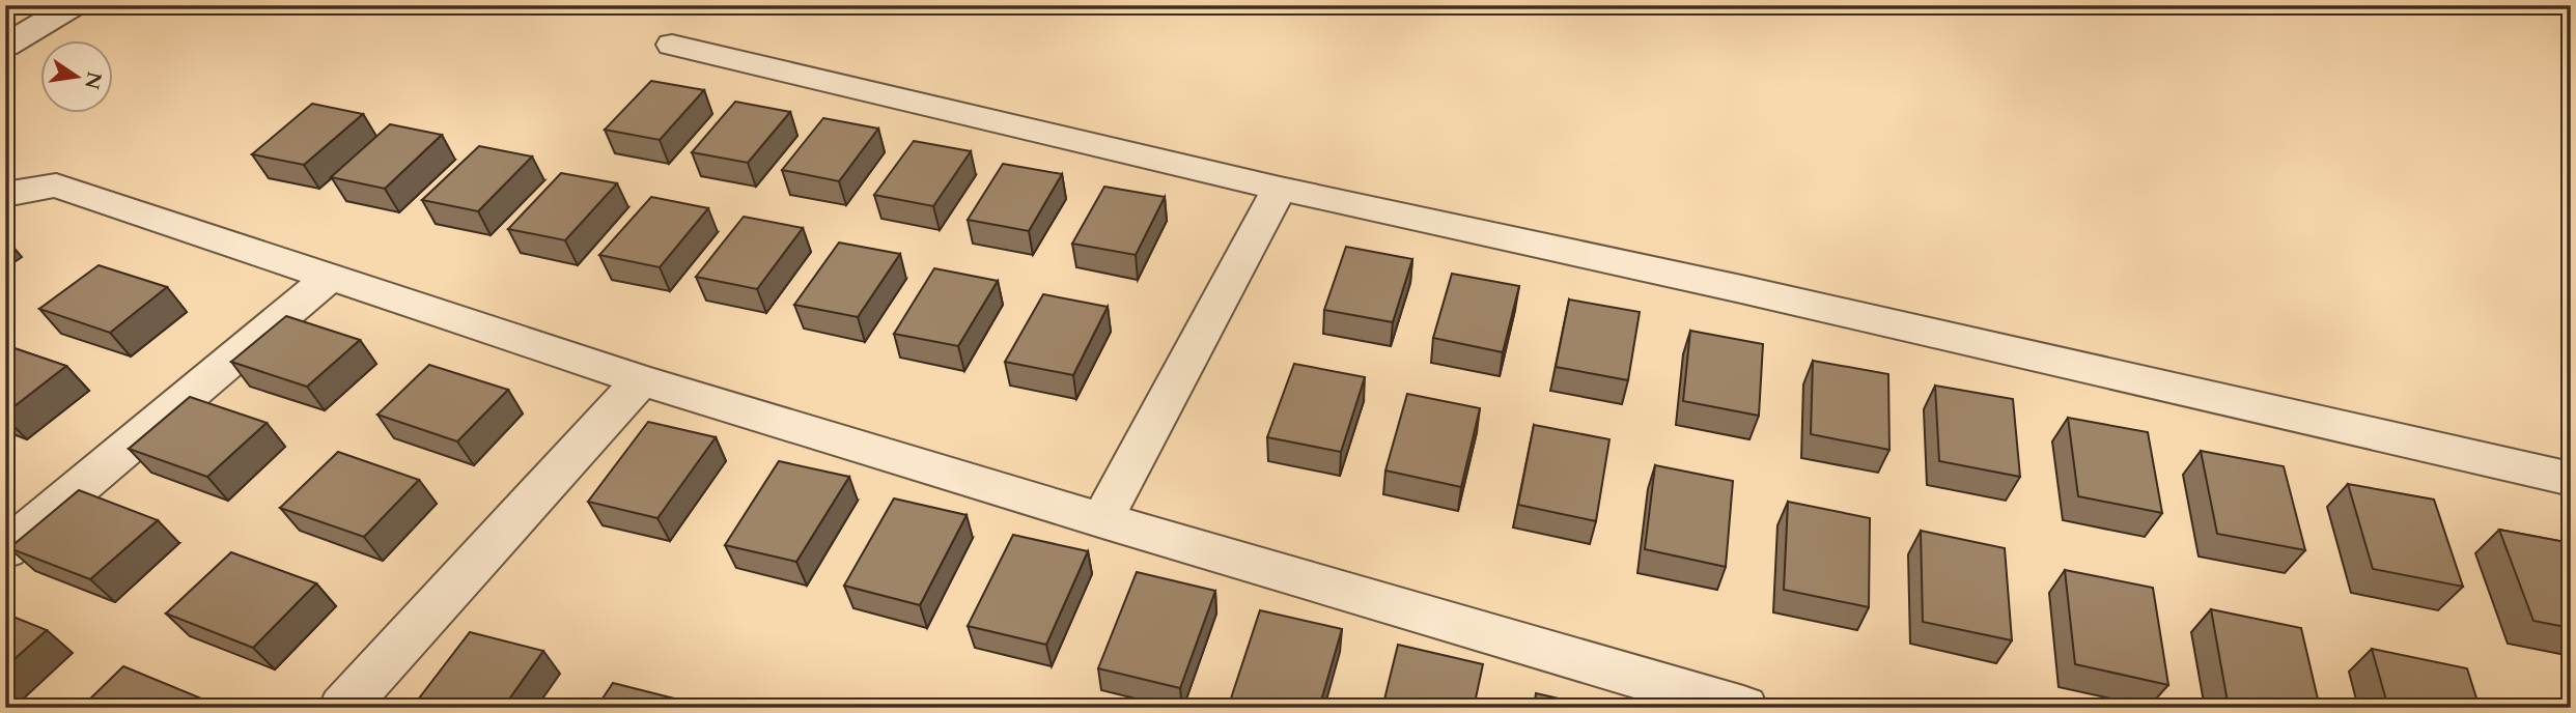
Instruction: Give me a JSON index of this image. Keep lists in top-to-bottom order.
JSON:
{
  "north": "right"
}
